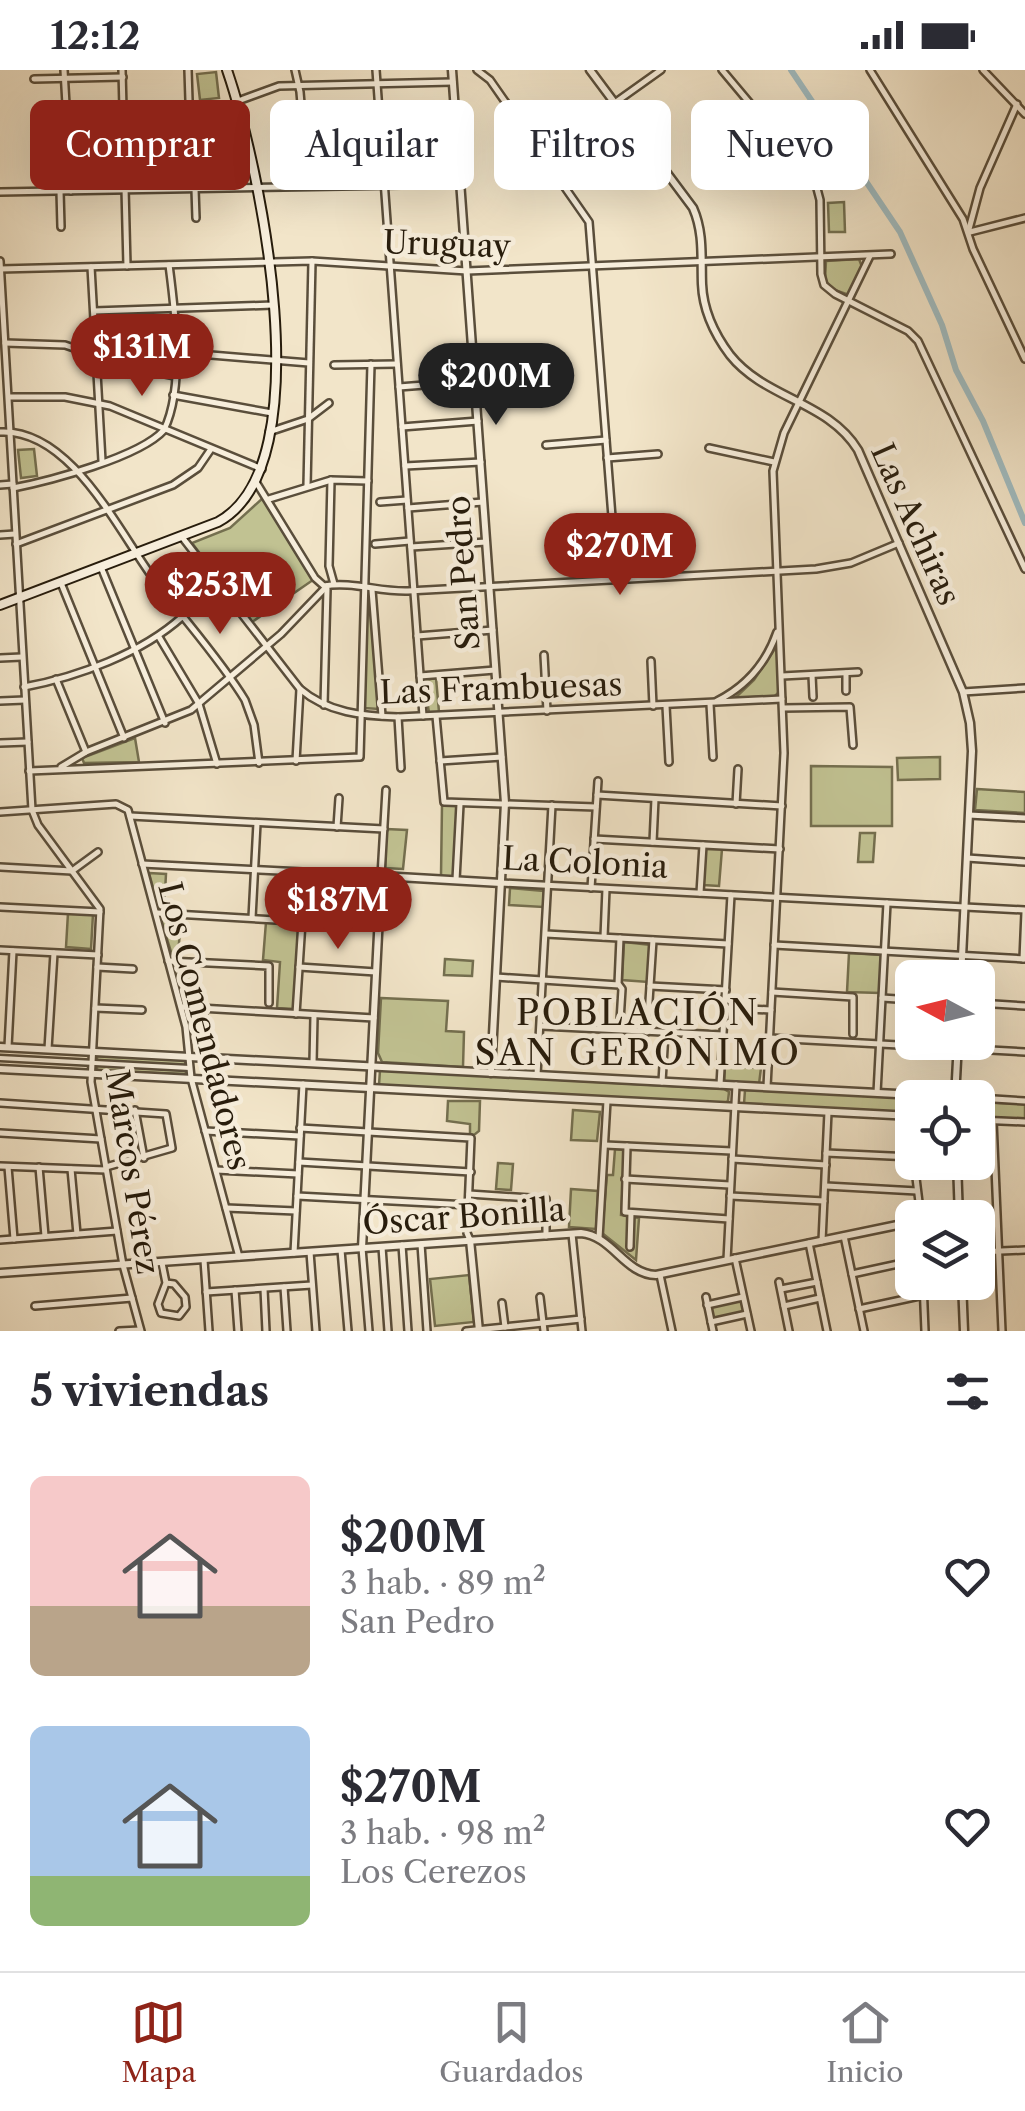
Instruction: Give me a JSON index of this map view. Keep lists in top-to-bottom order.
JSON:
{
  "streets": {
    "street": [
      "Uruguay",
      "Las Achiras",
      "San Pedro",
      "Las Frambuesas",
      "La Colonia",
      "Los Comendadores",
      "Marcos Pérez",
      "Óscar Bonilla"
    ]
  },
  "crossings": [
    ["Uruguay", "Las Achiras"],
    ["Uruguay", "San Pedro"],
    ["Las Achiras", "La Colonia"],
    ["San Pedro", "Las Frambuesas"],
    ["San Pedro", "La Colonia"],
    ["La Colonia", "Los Comendadores"],
    ["Los Comendadores", "Óscar Bonilla"],
    ["Marcos Pérez", "Óscar Bonilla"]
  ],
  "districts": ["POBLACIÓN SAN GERÓNIMO"],
  "north": "left",
  "page": {
    "status": "12:12",
    "chip": [
      "Comprar",
      "Alquilar",
      "Filtros",
      "Nuevo"
    ],
    "price": [
      "$131M",
      "$200M",
      "$270M",
      "$253M",
      "$187M"
    ],
    "heading": "5 viviendas",
    "list": [
      {
        "name": "$200M",
        "note": "3 hab. · 89 m² · San Pedro"
      },
      {
        "name": "$270M",
        "note": "3 hab. · 98 m² · Los Cerezos"
      }
    ],
    "tabs": ["Mapa", "Guardados", "Inicio"]
  }
}
